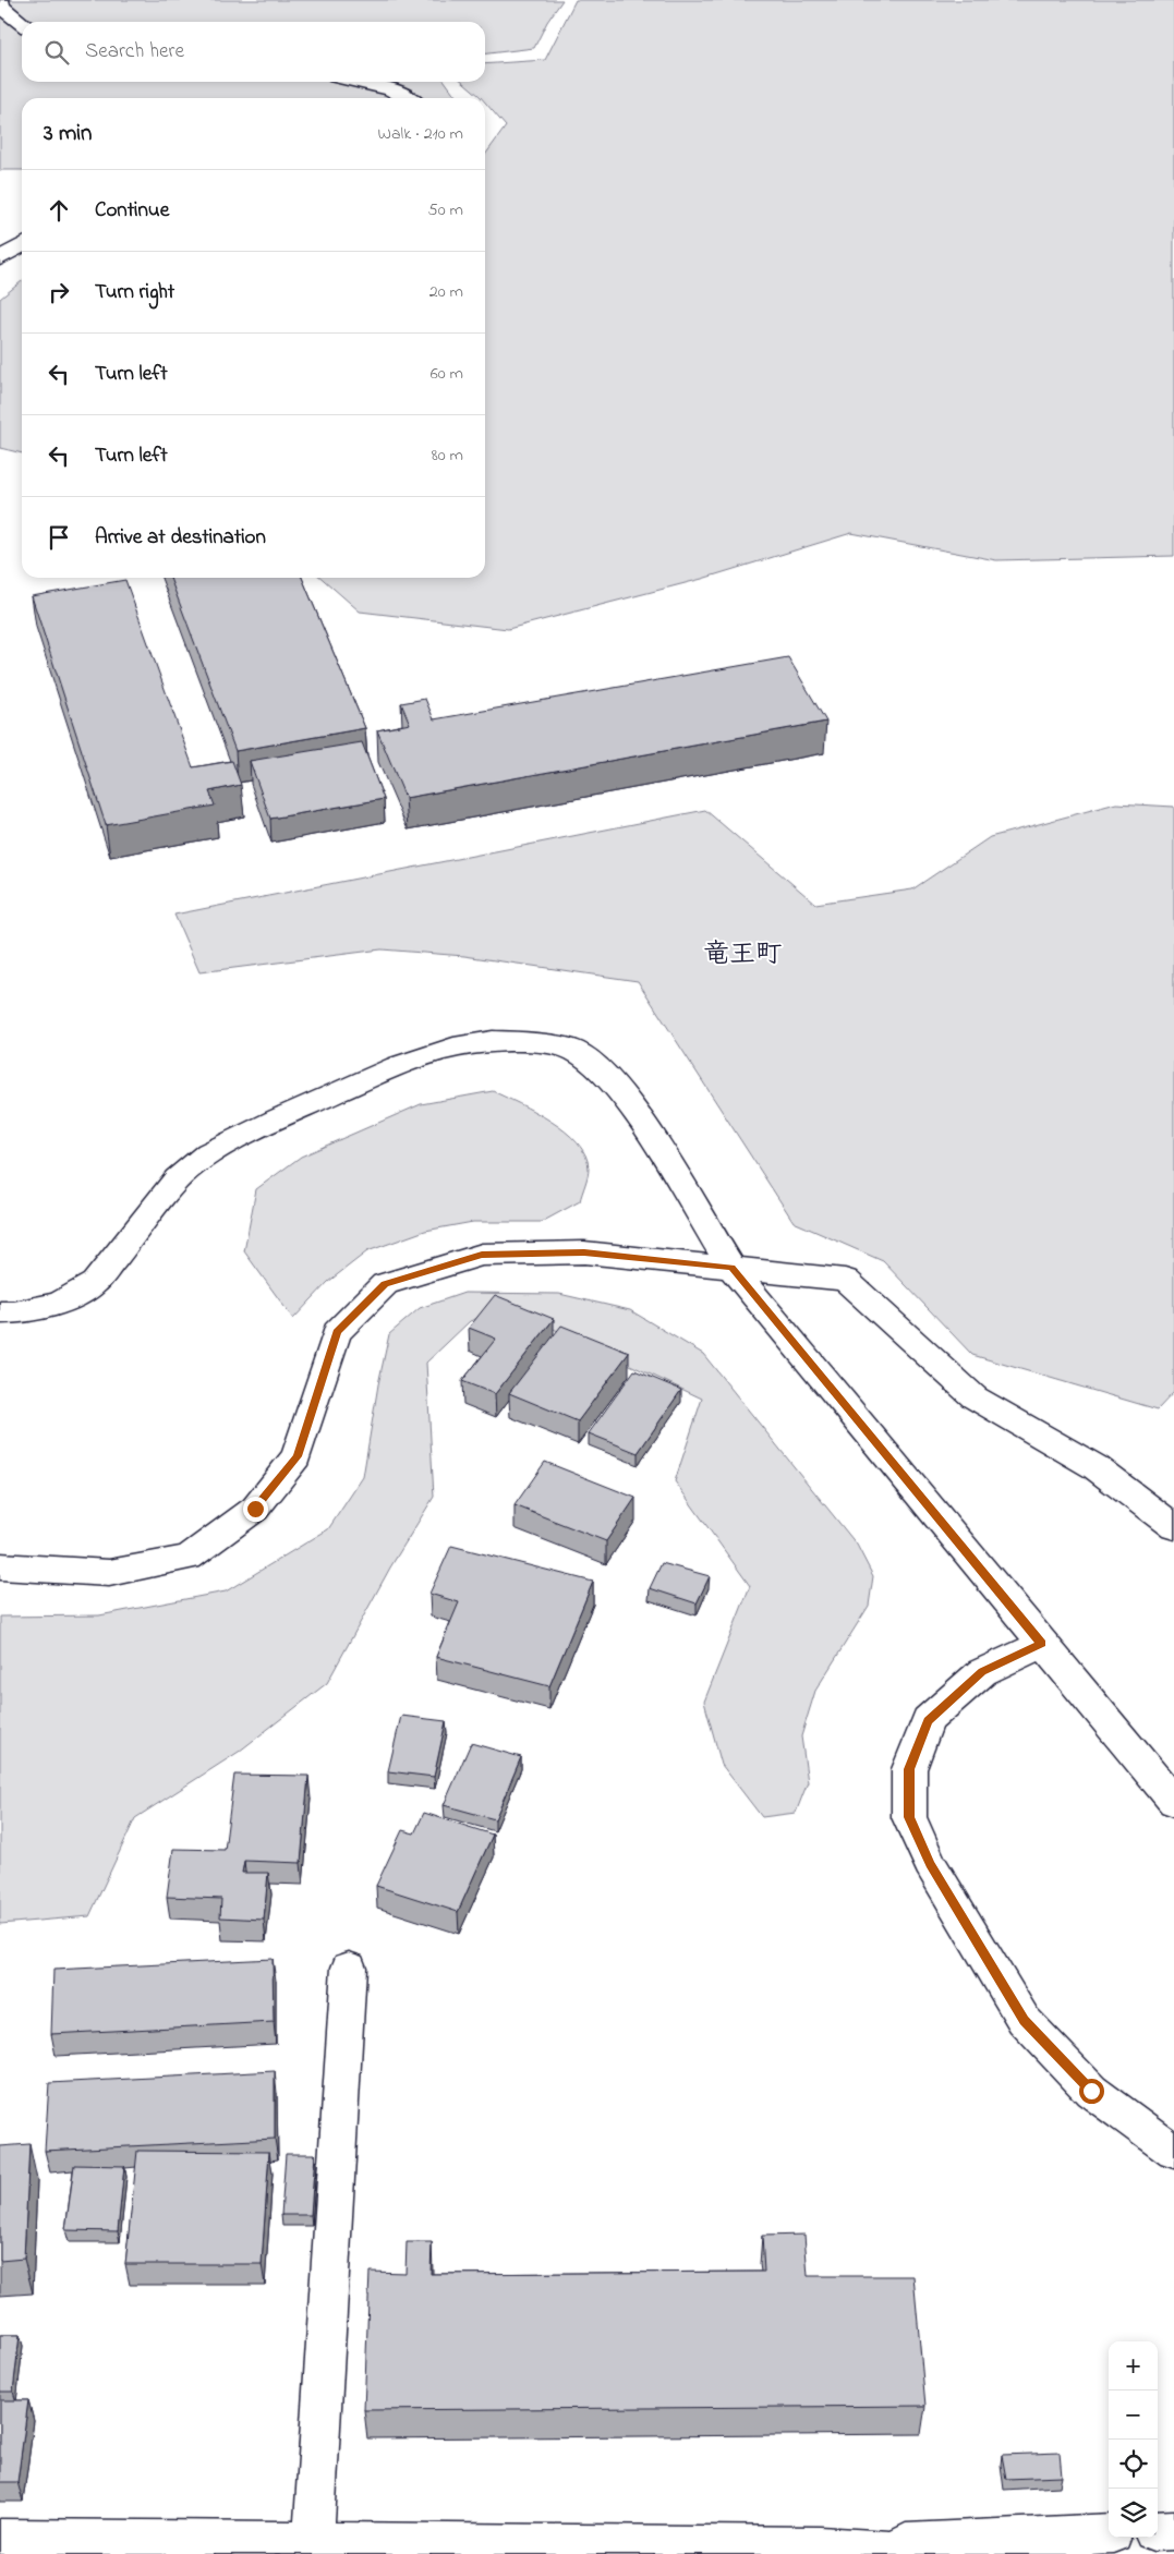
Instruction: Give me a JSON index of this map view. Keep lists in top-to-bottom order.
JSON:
{
  "districts": ["竜王町"],
  "page": {
    "search": "Search here",
    "heading": ["3 min", "Walk · 210 m"],
    "list": [
      ["Continue", "50 m"],
      ["Turn right", "20 m"],
      ["Turn left", "60 m"],
      ["Turn left", "80 m"],
      "Arrive at destination"
    ],
    "map_buttons": ["+", "−"]
  }
}
